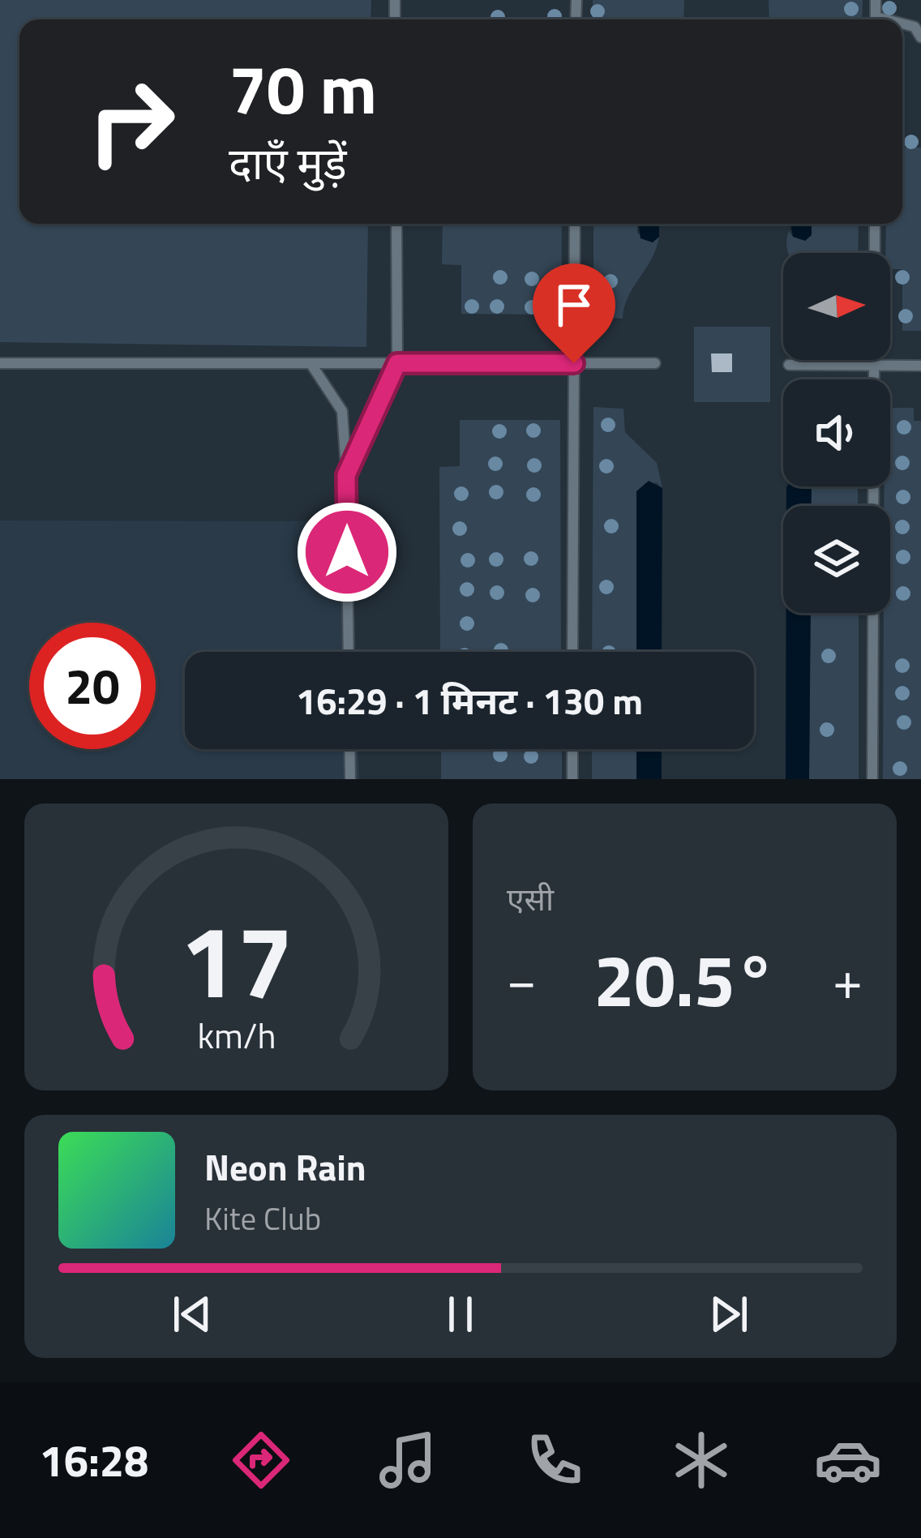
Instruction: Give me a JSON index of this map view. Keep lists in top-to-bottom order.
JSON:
{
  "north": "right",
  "page": {
    "turn": ["70 m", "दाएँ मुड़ें"],
    "limit": "20",
    "trip": "16:29 · 1 मिनट · 130 m",
    "tile": "एसी",
    "heat": ["−", "20.5°", "+"],
    "song": ["Neon Rain", "Kite Club"],
    "tabs": "16:28",
    "gauge": ["17", "km/h"]
  }
}
